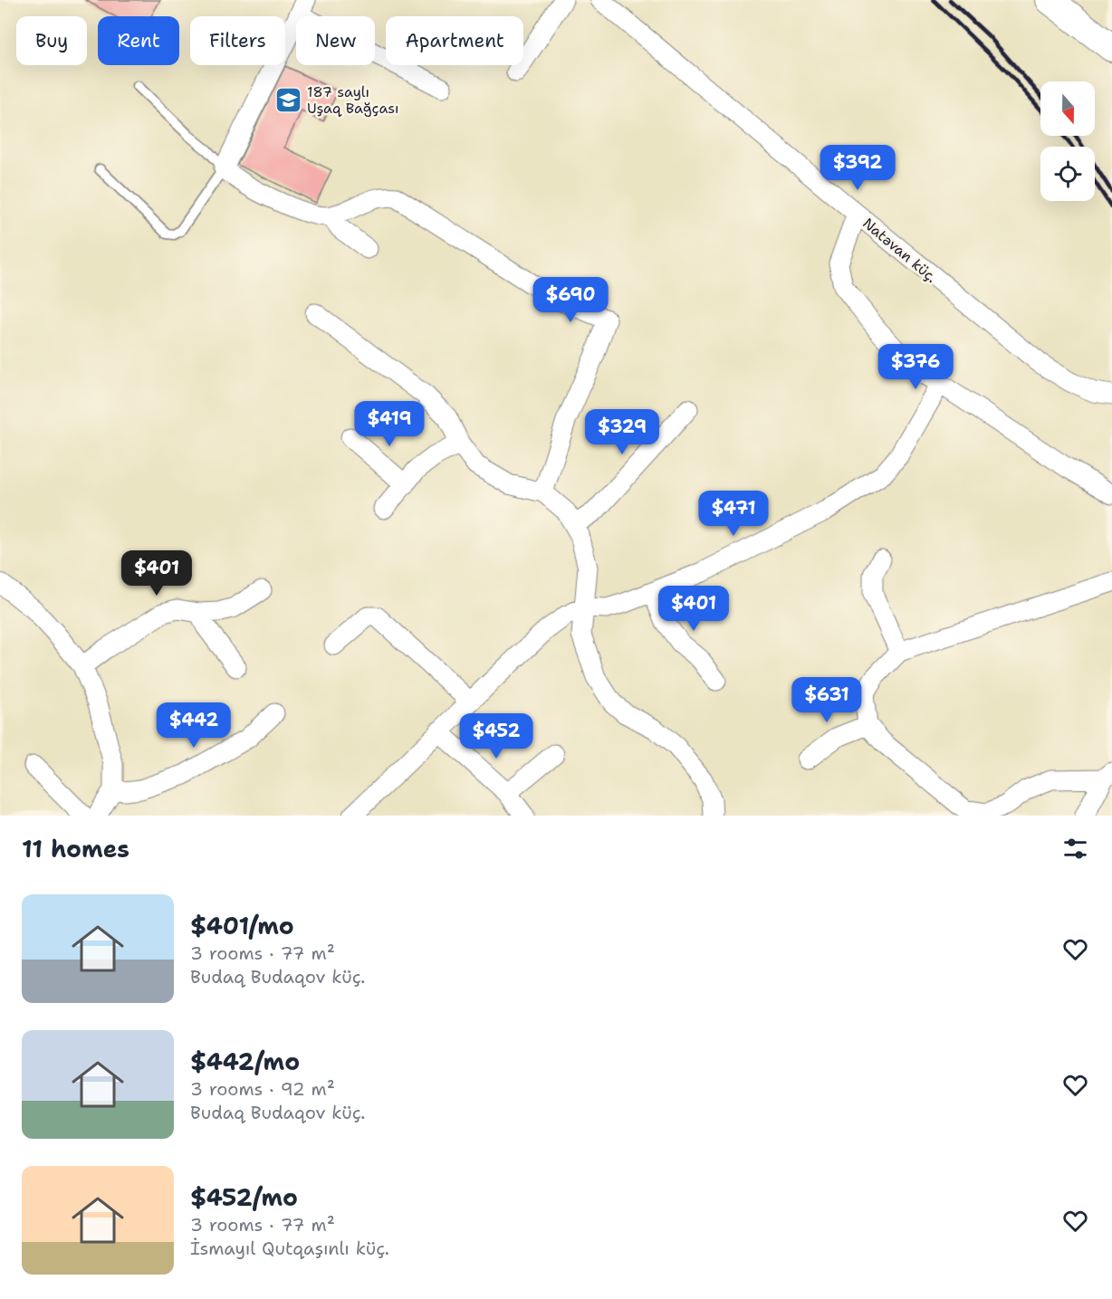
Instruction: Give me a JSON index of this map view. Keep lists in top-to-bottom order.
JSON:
{
  "streets": {
    "street": ["Natəvan küç."]
  },
  "places": {
    "school or university": ["187 saylı Uşaq Bağçası"]
  },
  "north": "bottom",
  "page": {
    "chip": [
      "Buy",
      "Rent",
      "Filters",
      "New",
      "Apartment"
    ],
    "price": [
      "$392",
      "$690",
      "$376",
      "$419",
      "$329",
      "$471",
      "$401",
      "$401",
      "$631",
      "$442",
      "$452"
    ],
    "heading": "11 homes",
    "list": [
      {
        "name": "$401/mo",
        "note": "3 rooms · 77 m² · Budaq Budaqov küç."
      },
      {
        "name": "$442/mo",
        "note": "3 rooms · 92 m² · Budaq Budaqov küç."
      },
      {
        "name": "$452/mo",
        "note": "3 rooms · 77 m² · İsmayıl Qutqaşınlı küç."
      }
    ]
  }
}
